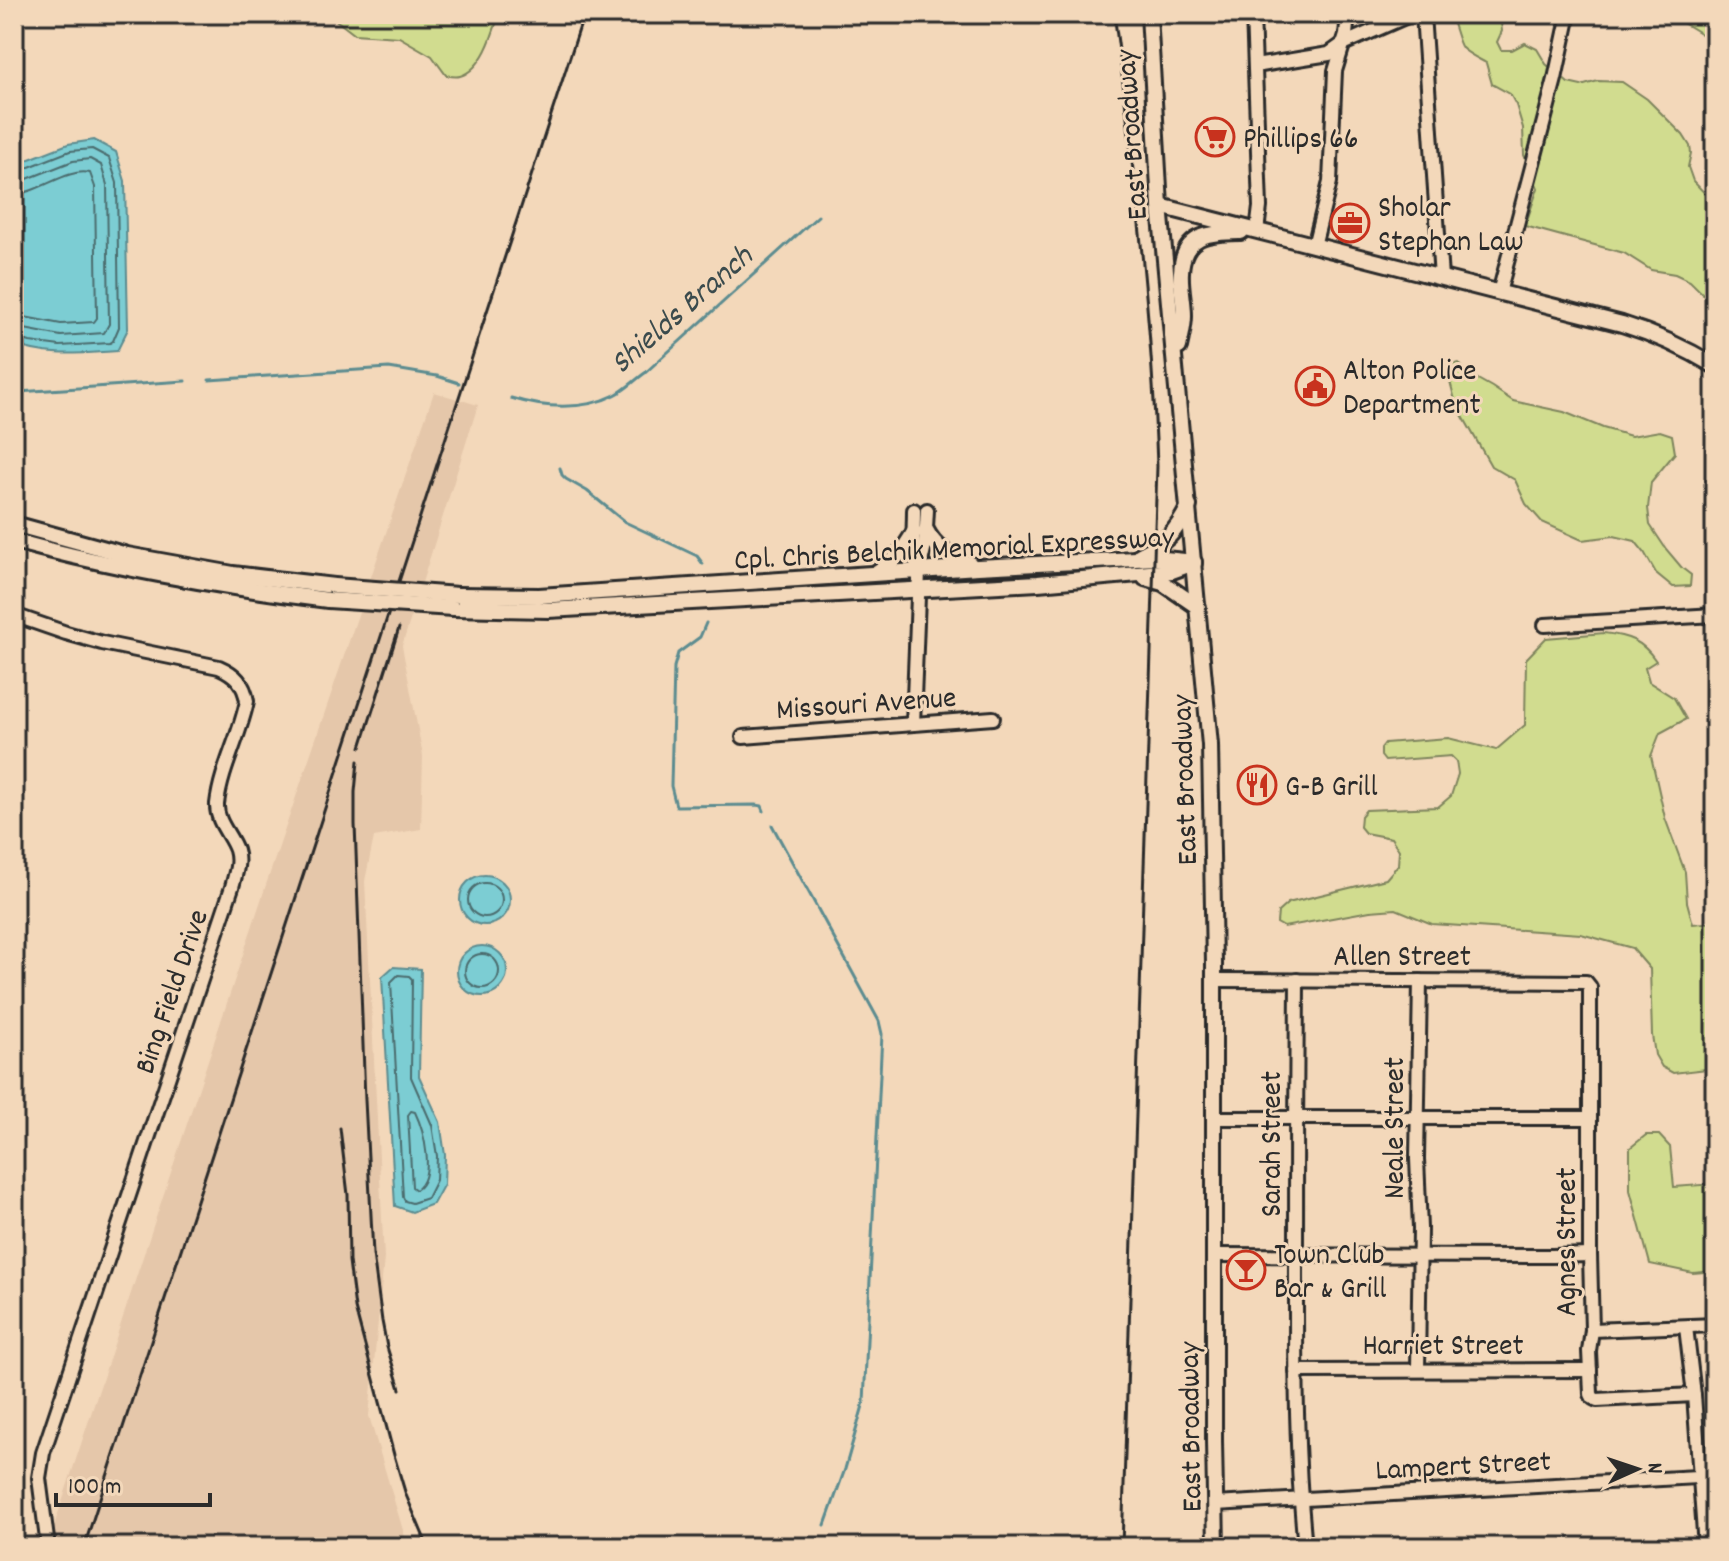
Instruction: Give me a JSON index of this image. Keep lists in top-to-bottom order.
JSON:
{
  "streets": {
    "main road": ["East Broadway", "Cpl. Chris Belchik Memorial Expressway"],
    "street": [
      "Missouri Avenue",
      "Allen Street",
      "Bing Field Drive",
      "Neale Street",
      "Sarah Street",
      "Agnes Street",
      "Harriet Street",
      "Lampert Street"
    ]
  },
  "crossings": [
    ["East Broadway", "Cpl. Chris Belchik Memorial Expressway"],
    ["East Broadway", "Allen Street"],
    ["East Broadway", "Lampert Street"],
    ["Allen Street", "Neale Street"],
    ["Allen Street", "Sarah Street"],
    ["Allen Street", "Agnes Street"],
    ["Neale Street", "Harriet Street"],
    ["Sarah Street", "Harriet Street"],
    ["Sarah Street", "Lampert Street"],
    ["Agnes Street", "Harriet Street"]
  ],
  "water": ["Shields Branch"],
  "places": {
    "supermarket": ["Phillips 66"],
    "office": ["Sholar Stephan Law"],
    "public building": ["Alton Police Department"],
    "restaurant": ["G-B Grill"],
    "bar": ["Town Club Bar & Grill"]
  },
  "scale_bar": "100 m",
  "north": "right"
}
